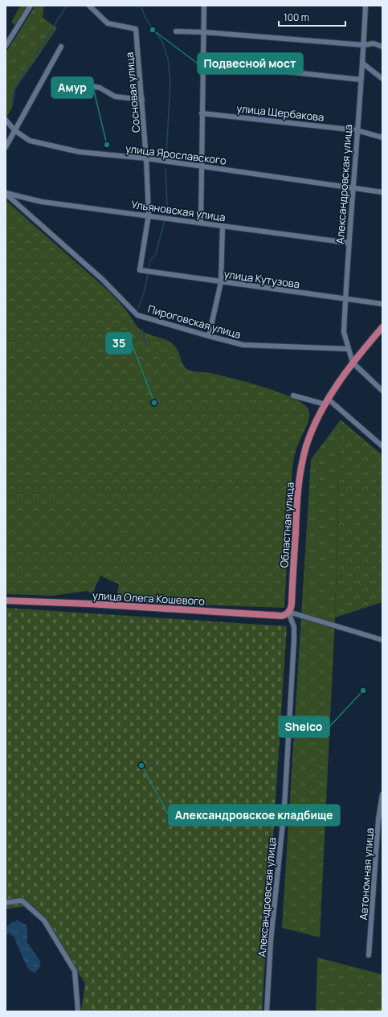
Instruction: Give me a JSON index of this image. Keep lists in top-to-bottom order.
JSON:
{
  "streets": {
    "main road": ["Областная улица", "улица Олега Кошевого"],
    "street": [
      "Сосновая улица",
      "улица Щербакова",
      "улица Ярославского",
      "Александровская улица",
      "Ульяновская улица",
      "улица Кутузова",
      "Пироговская улица",
      "Автономная улица"
    ]
  },
  "crossings": [
    ["Сосновая улица", "улица Ярославского"],
    ["Сосновая улица", "Ульяновская улица"],
    ["Сосновая улица", "улица Кутузова"],
    ["улица Щербакова", "Александровская улица"],
    ["улица Ярославского", "Александровская улица"],
    ["Александровская улица", "Ульяновская улица"],
    ["Александровская улица", "улица Кутузова"],
    ["Александровская улица", "Пироговская улица"],
    ["Александровская улица", "Областная улица"],
    ["Александровская улица", "улица Олега Кошевого"],
    ["Ульяновская улица", "Пироговская улица"],
    ["Областная улица", "улица Олега Кошевого"]
  ],
  "places": [
    "Подвесной мост",
    "Амур",
    "35",
    "Shelco",
    "Александровское кладбище"
  ],
  "scale_bar": "100 m"
}
